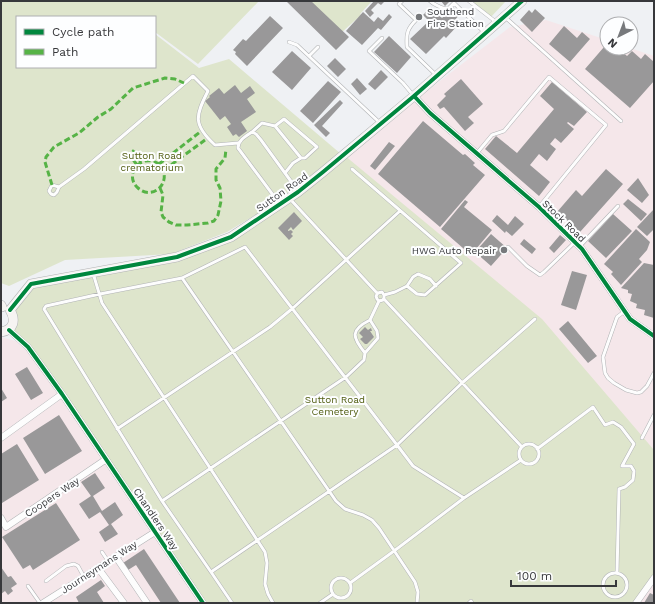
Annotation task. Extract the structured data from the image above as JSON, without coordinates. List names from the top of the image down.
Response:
{
  "streets": {
    "street": [
      "Sutton Road",
      "Stock Road",
      "Coopers Way",
      "Chandlers Way",
      "Journeymans Way"
    ]
  },
  "crossings": [
    ["Sutton Road", "Stock Road"],
    ["Sutton Road", "Chandlers Way"],
    ["Coopers Way", "Chandlers Way"],
    ["Chandlers Way", "Journeymans Way"]
  ],
  "parks": ["Sutton Road crematorium", "Sutton Road Cemetery"],
  "places": ["Southend Fire Station", "HWG Auto Repair"],
  "legend": ["Cycle path", "Path"],
  "scale_bar": "100 m",
  "north": "bottom left"
}
